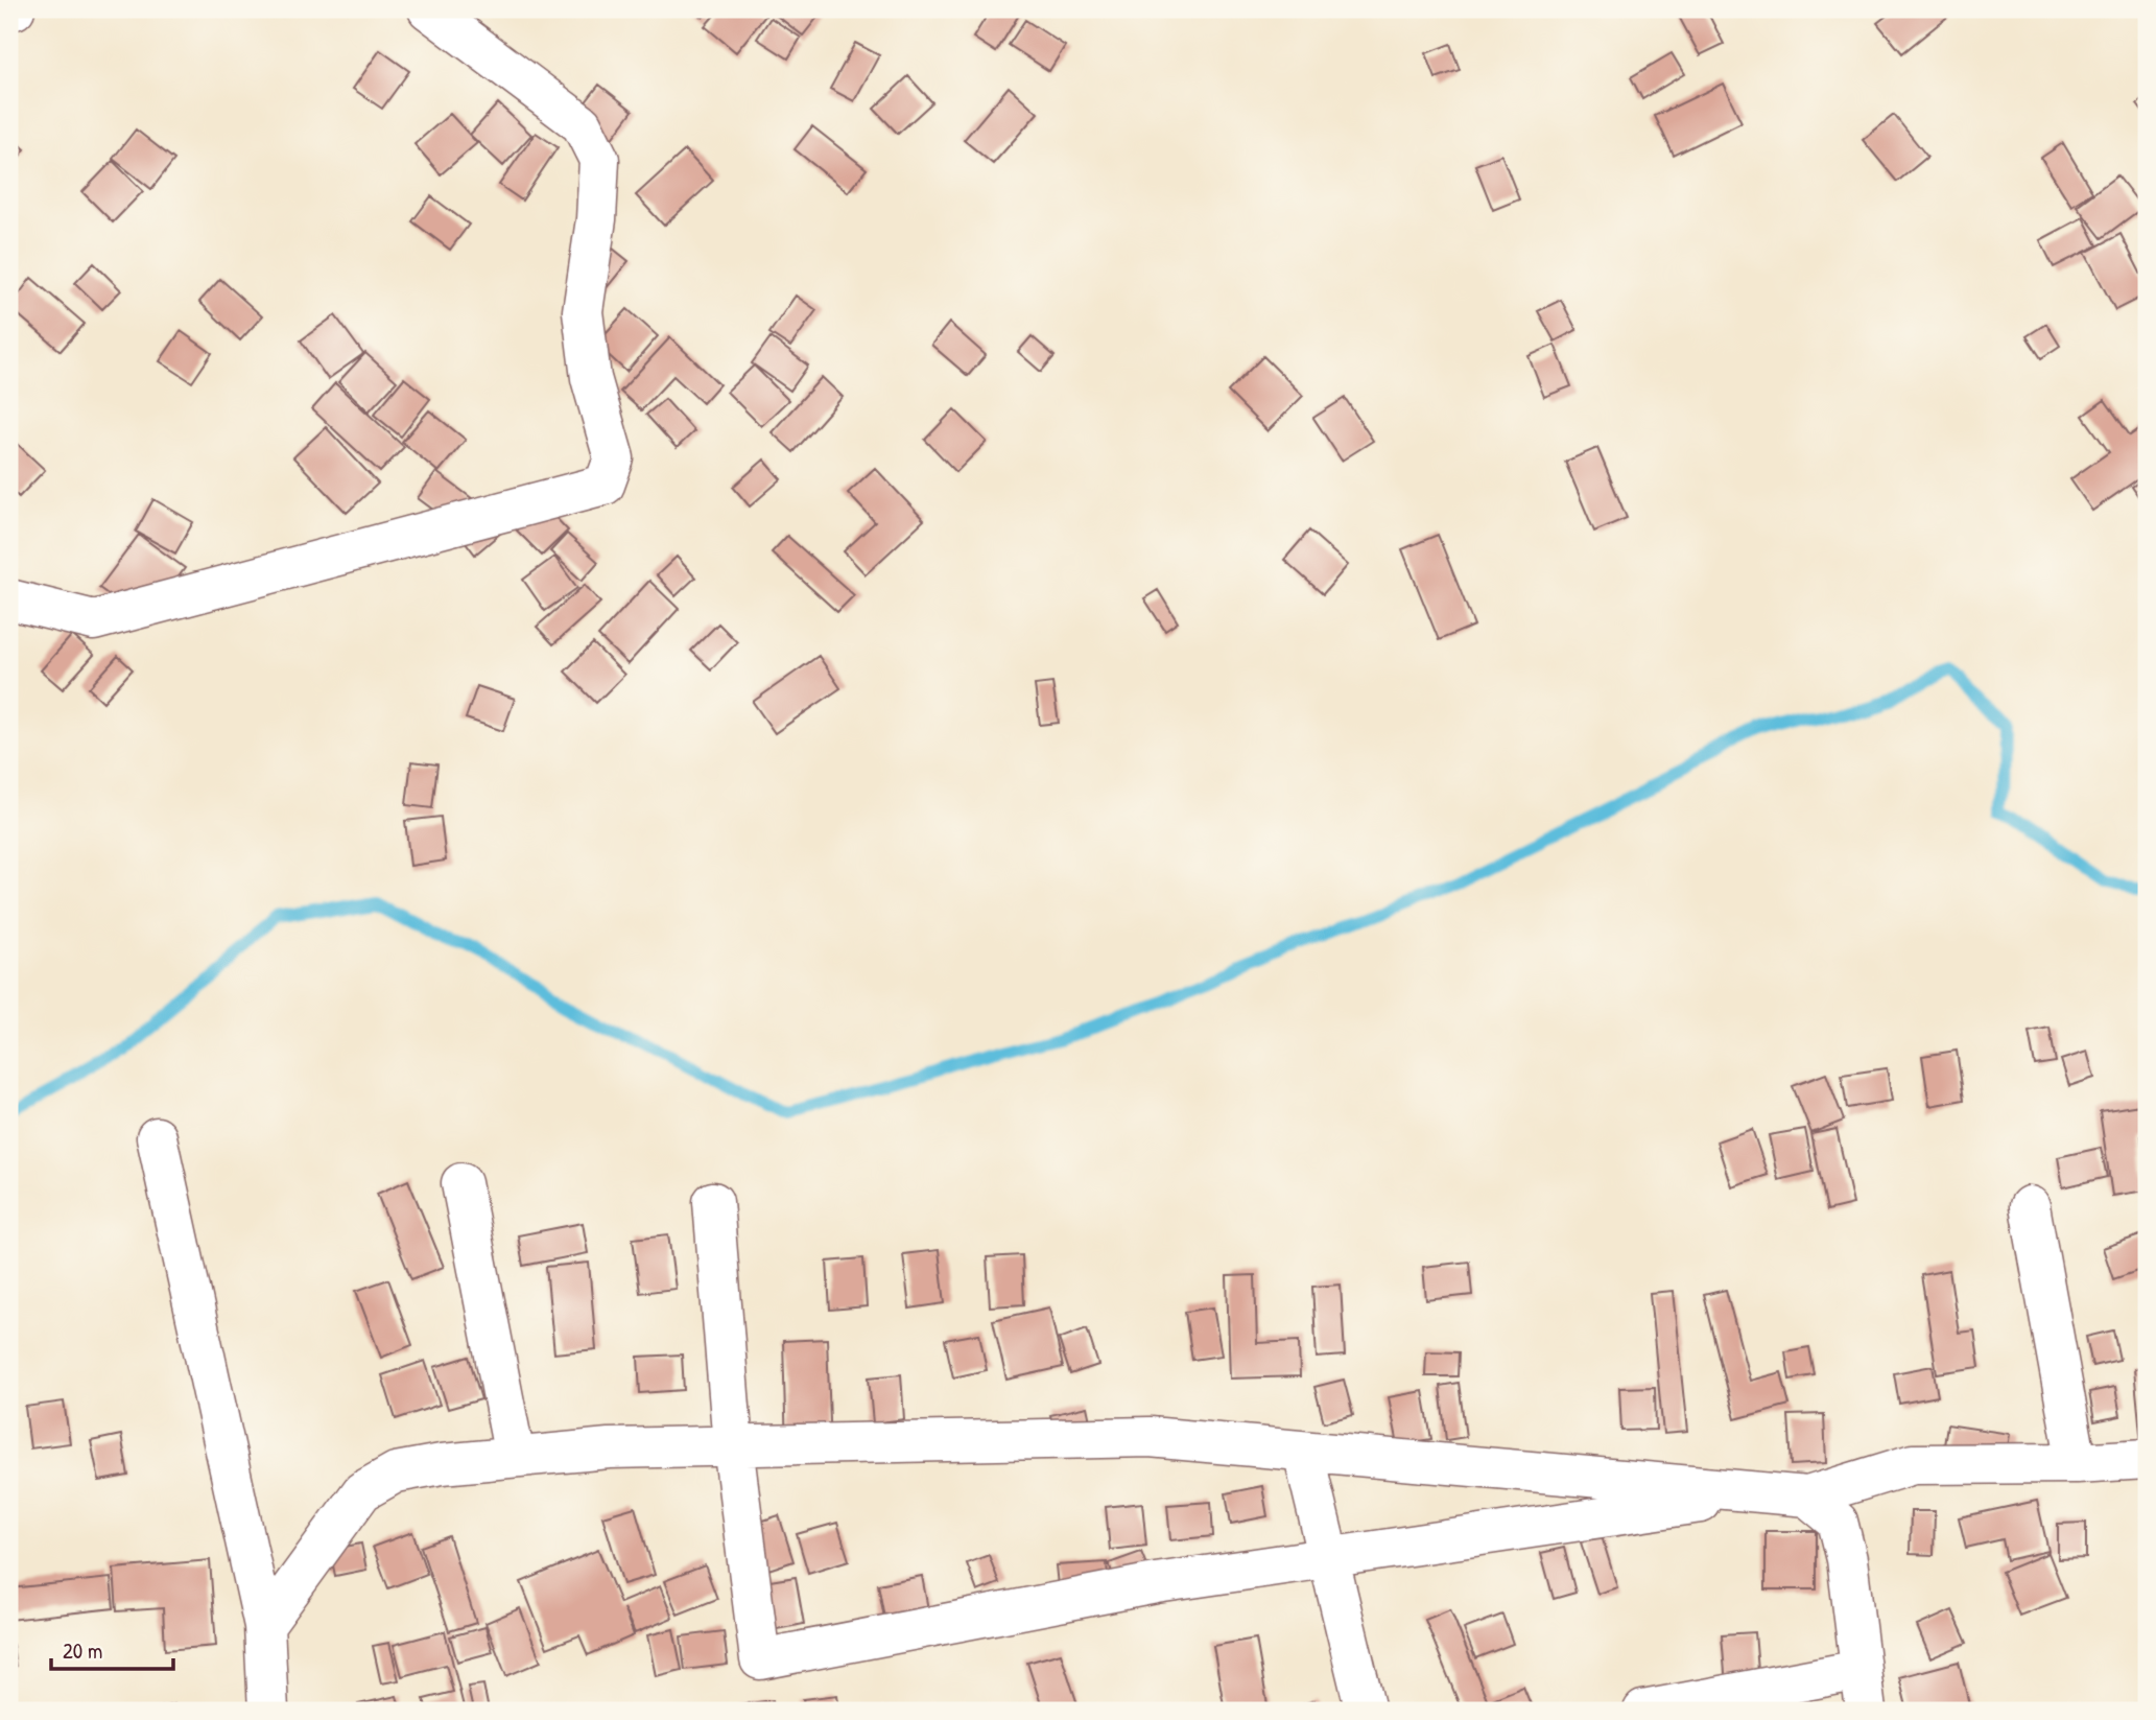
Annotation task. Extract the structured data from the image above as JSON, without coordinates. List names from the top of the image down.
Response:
{
  "scale_bar": "20 m"
}
